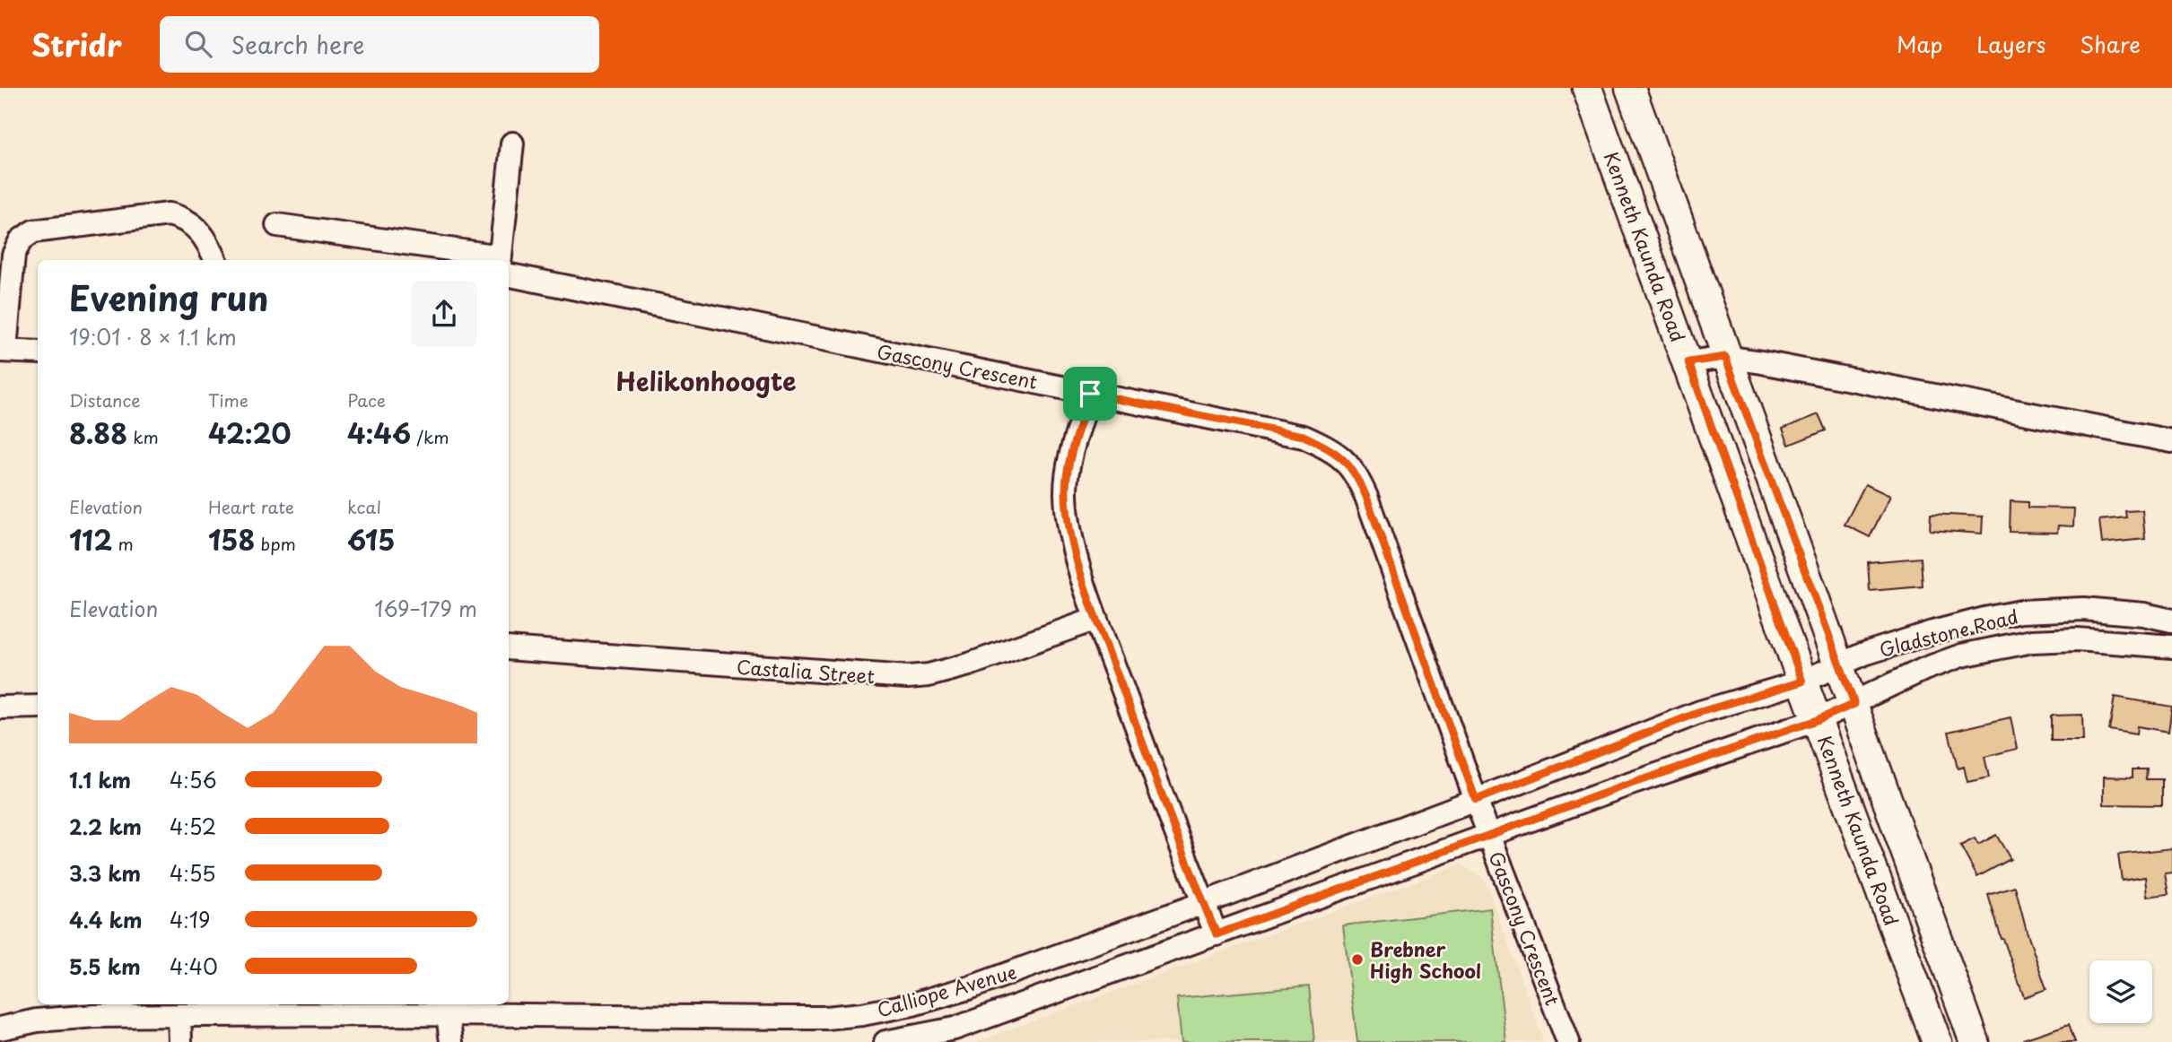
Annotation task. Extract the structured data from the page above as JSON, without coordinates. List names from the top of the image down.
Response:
{
  "streets": {
    "main road": ["Kenneth Kaunda Road"],
    "street": [
      "Gascony Crescent",
      "Gladstone Road",
      "Castalia Street",
      "Calliope Avenue"
    ]
  },
  "crossings": [
    ["Kenneth Kaunda Road", "Gladstone Road"],
    ["Kenneth Kaunda Road", "Calliope Avenue"],
    ["Gascony Crescent", "Calliope Avenue"],
    ["Gladstone Road", "Calliope Avenue"]
  ],
  "districts": ["Helikonhoogte"],
  "places": ["Brebner High School"],
  "page": {
    "header": "Stridr",
    "search": "Search here",
    "nav": ["Map", "Layers", "Share"],
    "heading": ["Evening run", "19:01 · 8 × 1.1 km"],
    "stats": [
      ["Distance", "8.88 km"],
      ["Time", "42:20"],
      ["Pace", "4:46 /km"],
      ["Elevation", "112 m"],
      ["Heart rate", "158 bpm"],
      ["kcal", "615"]
    ],
    "chart": ["Elevation", "169–179 m"],
    "list": [
      {
        "name": "1.1 km",
        "note": "4:56"
      },
      {
        "name": "2.2 km",
        "note": "4:52"
      },
      {
        "name": "3.3 km",
        "note": "4:55"
      },
      {
        "name": "4.4 km",
        "note": "4:19"
      },
      {
        "name": "5.5 km",
        "note": "4:40"
      }
    ]
  }
}
